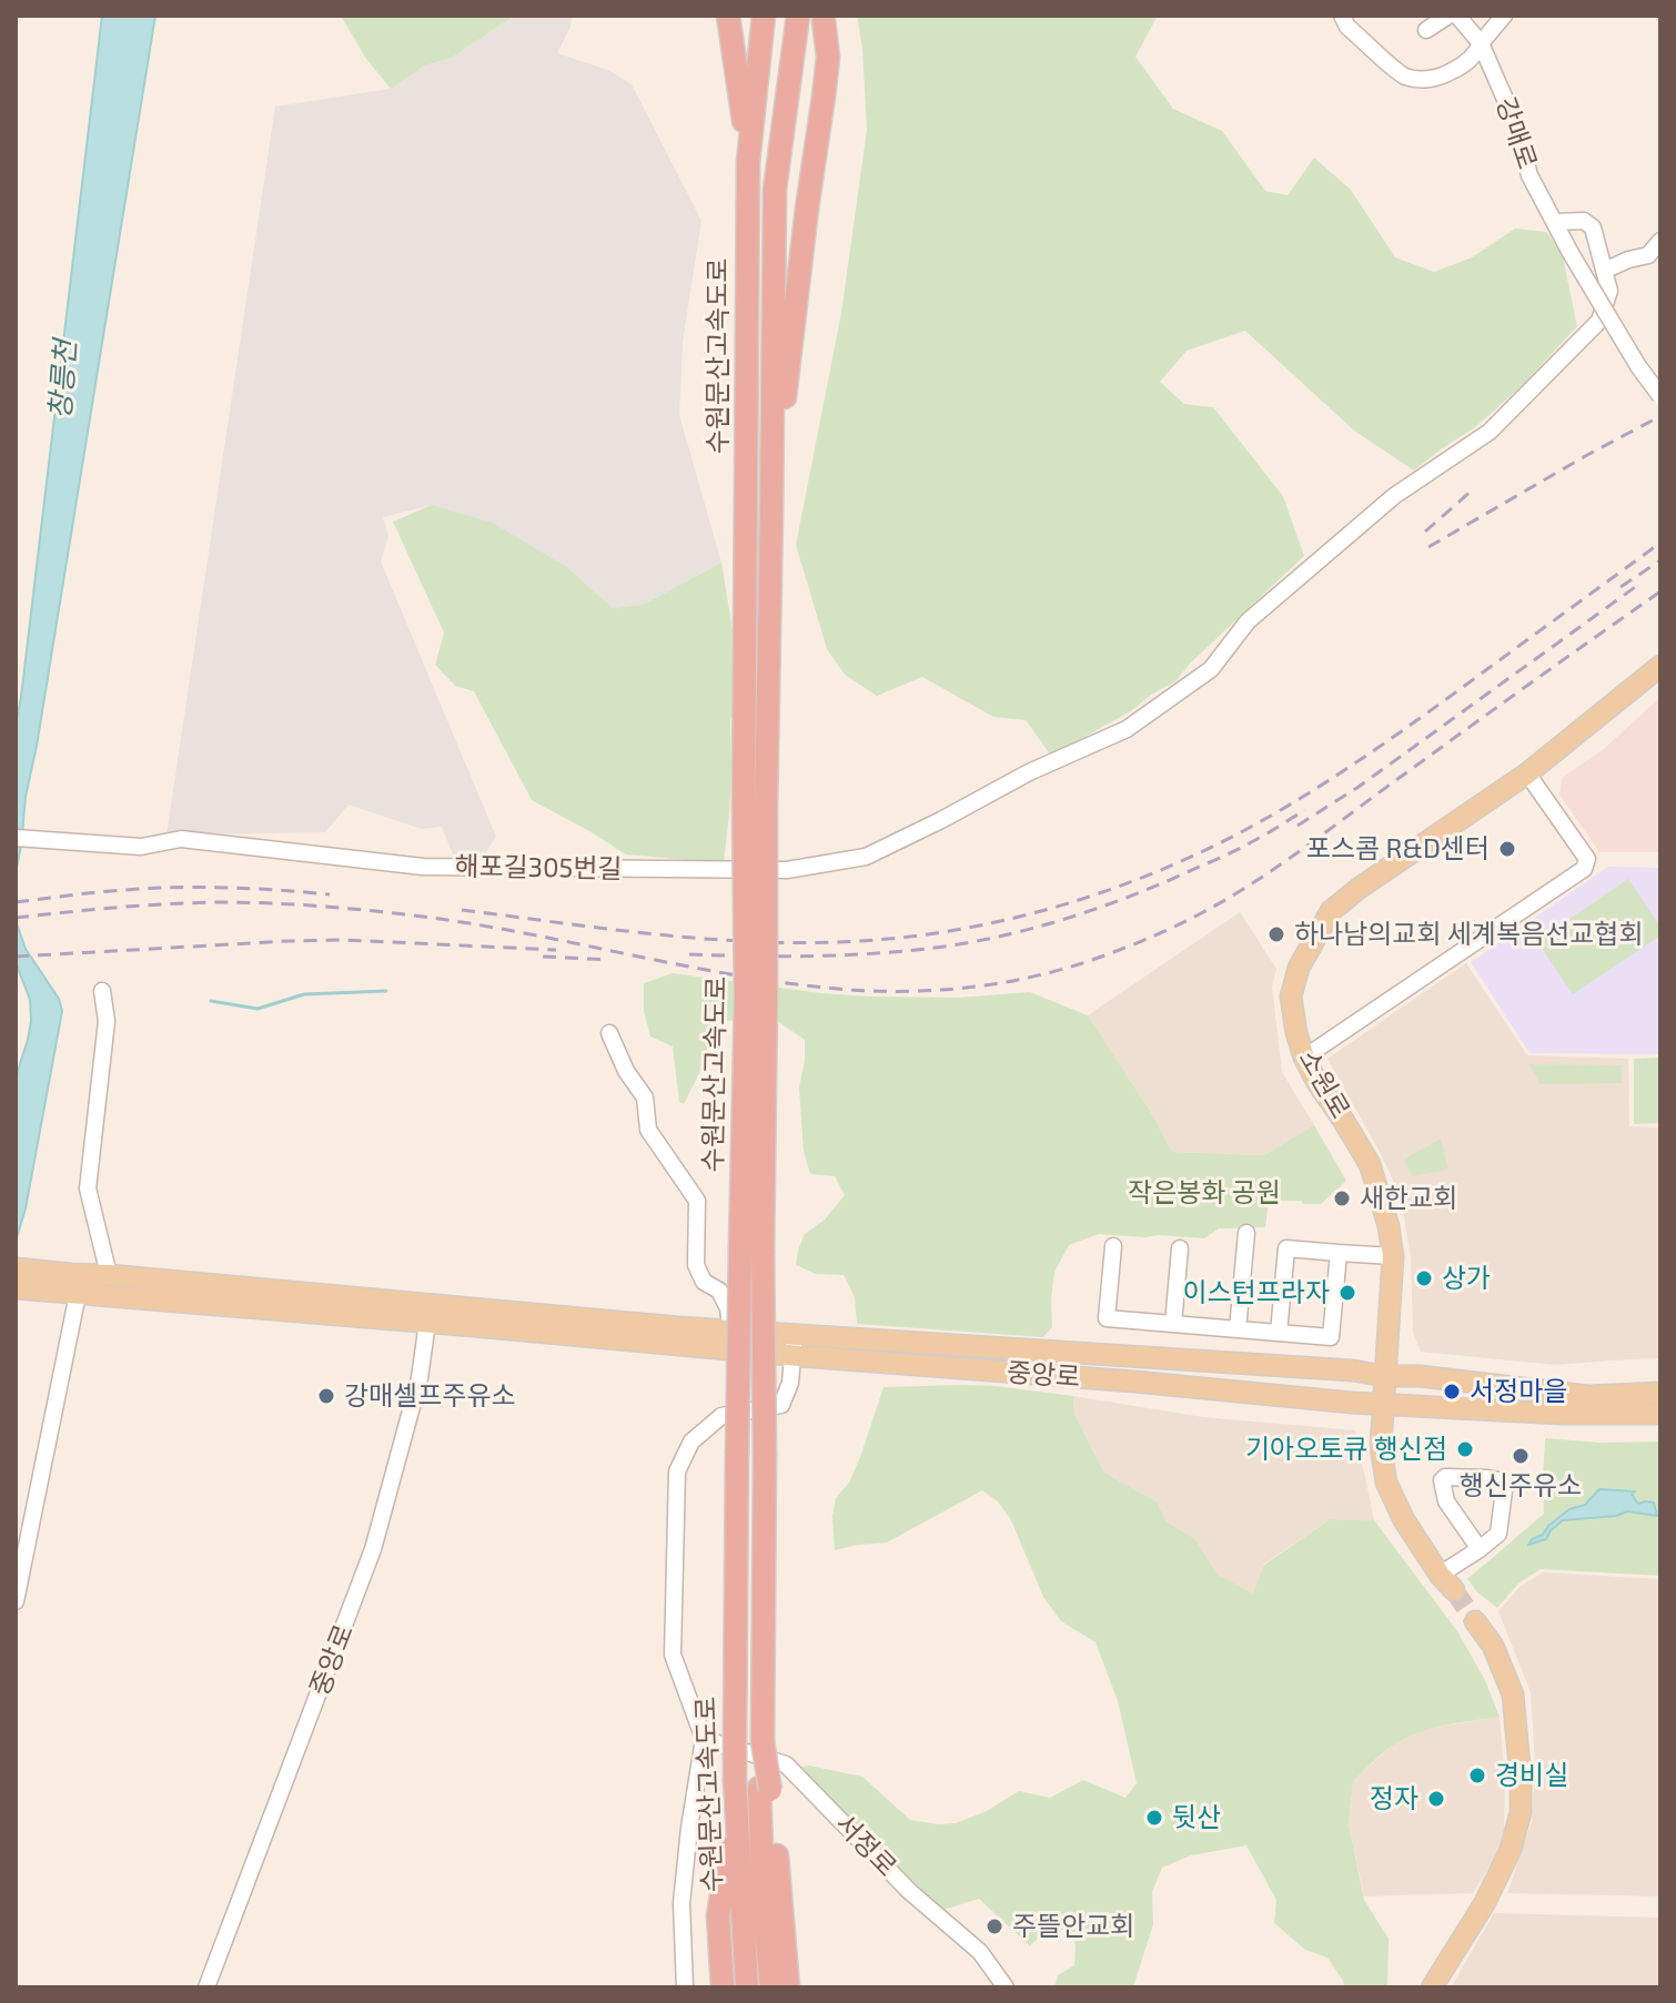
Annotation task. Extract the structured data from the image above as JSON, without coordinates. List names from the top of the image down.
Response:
{
  "streets": {
    "highway": ["수원문산고속도로"],
    "main road": ["소원로", "중앙로"],
    "street": ["강매로", "해포길305번길", "서정로"]
  },
  "crossings": [
    ["소원로", "중앙로"]
  ],
  "water": ["창릉천"],
  "parks": ["작은봉화 공원"],
  "places": [
    "포스콤 R&D센터",
    "하나남의교회 세계복음선교협회",
    "새한교회",
    "상가",
    "이스턴프라자",
    "서정마을",
    "강매셀프주유소",
    "기아오토큐 행신점",
    "행신주유소",
    "경비실",
    "정자",
    "뒷산",
    "주뜰안교회"
  ]
}
